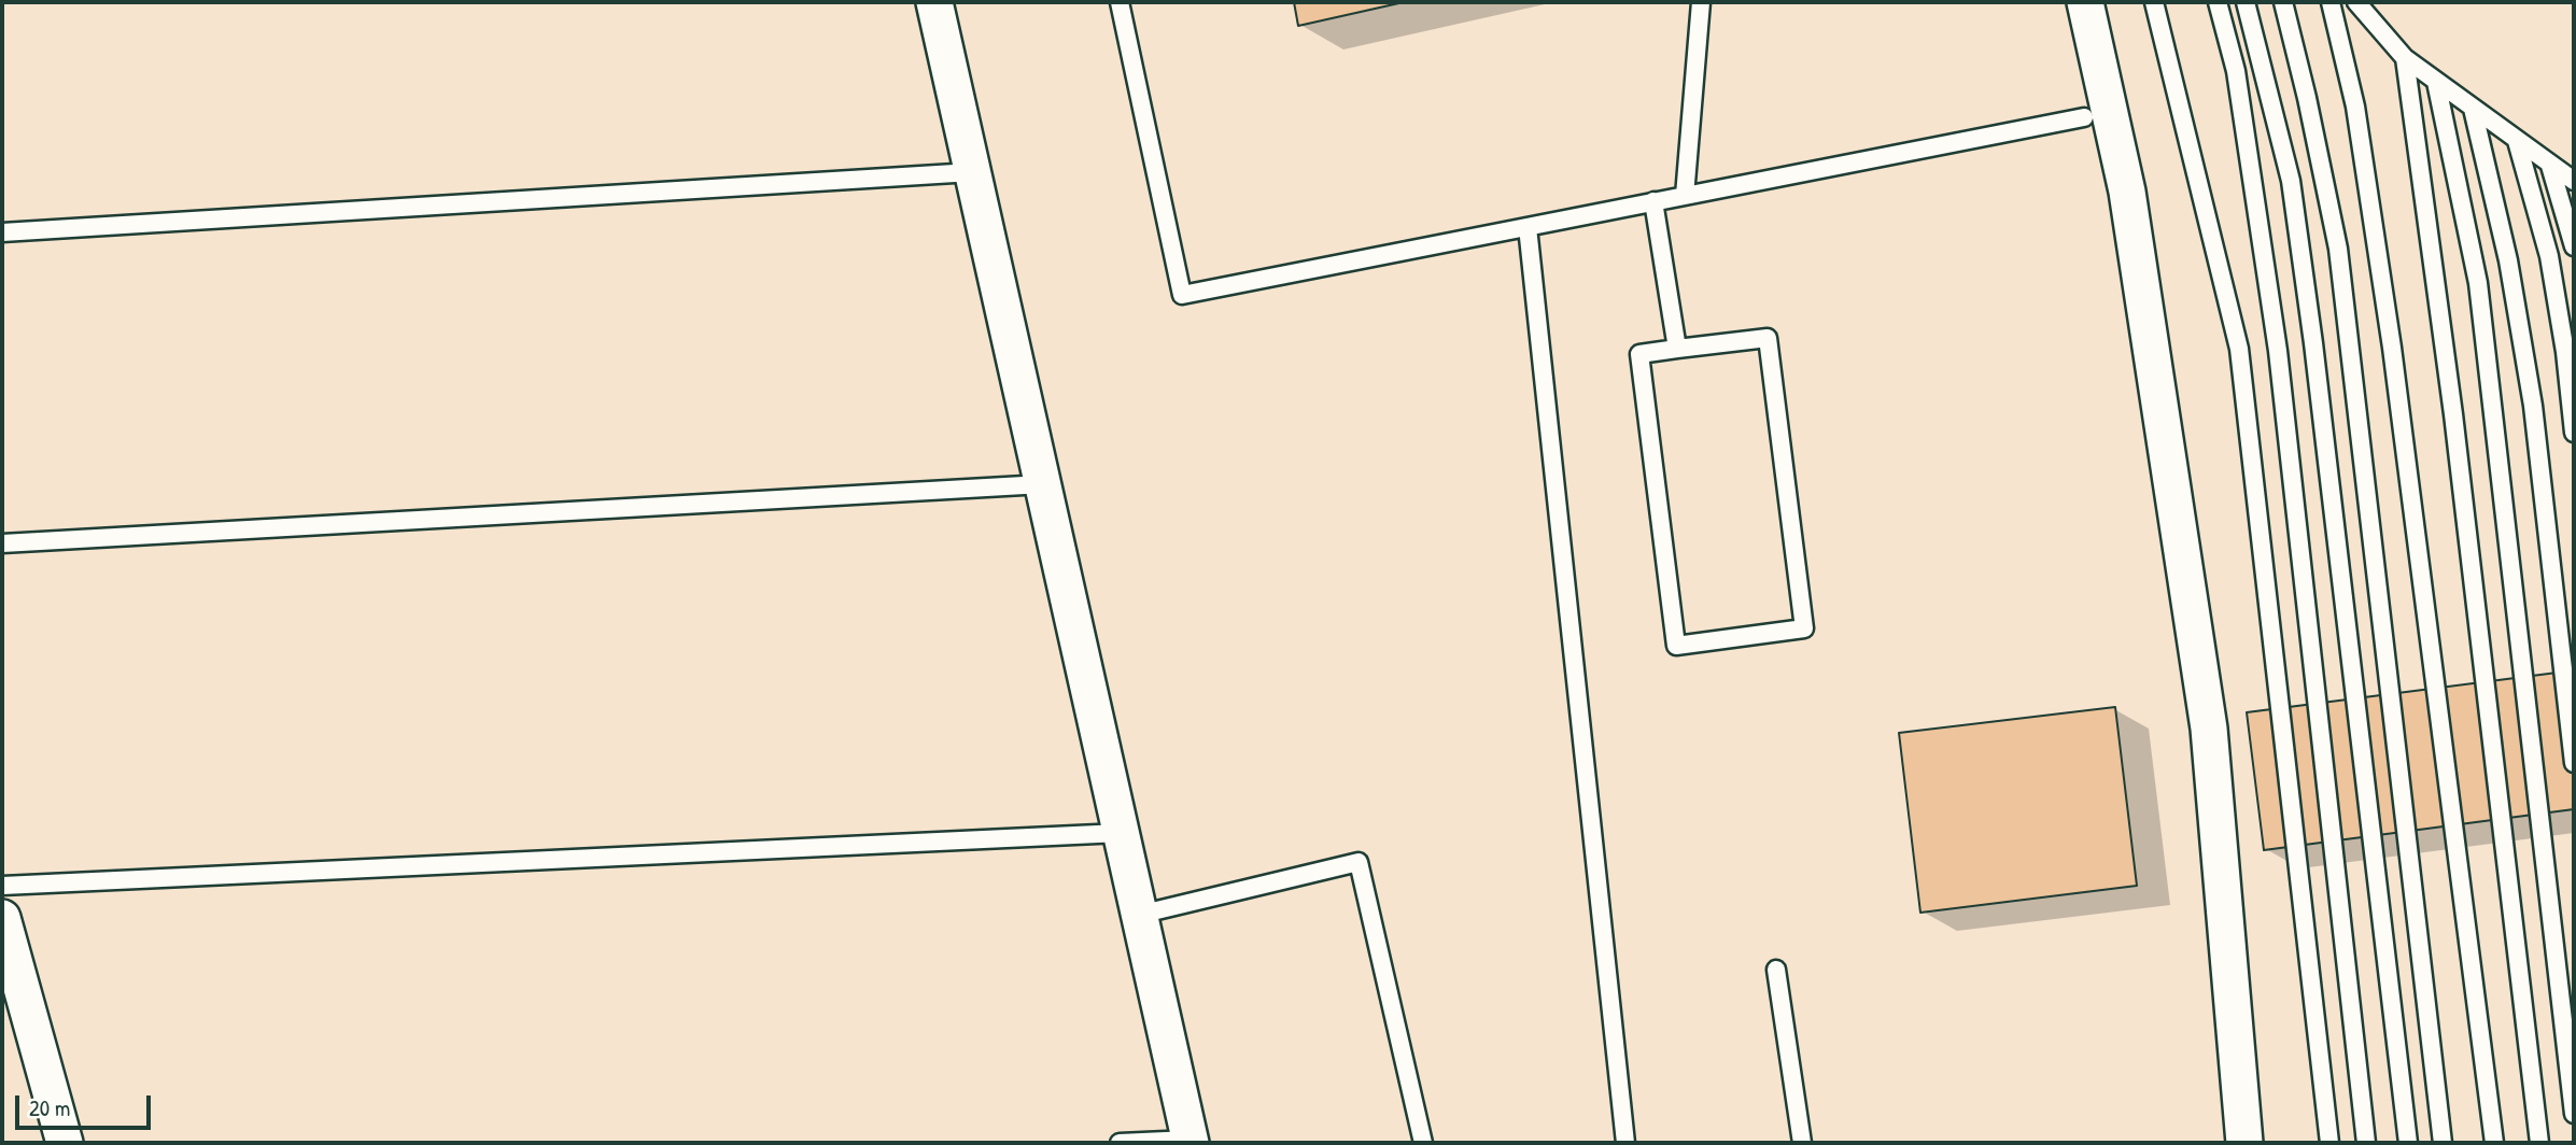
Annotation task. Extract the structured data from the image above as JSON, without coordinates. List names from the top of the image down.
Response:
{
  "scale_bar": "20 m"
}
